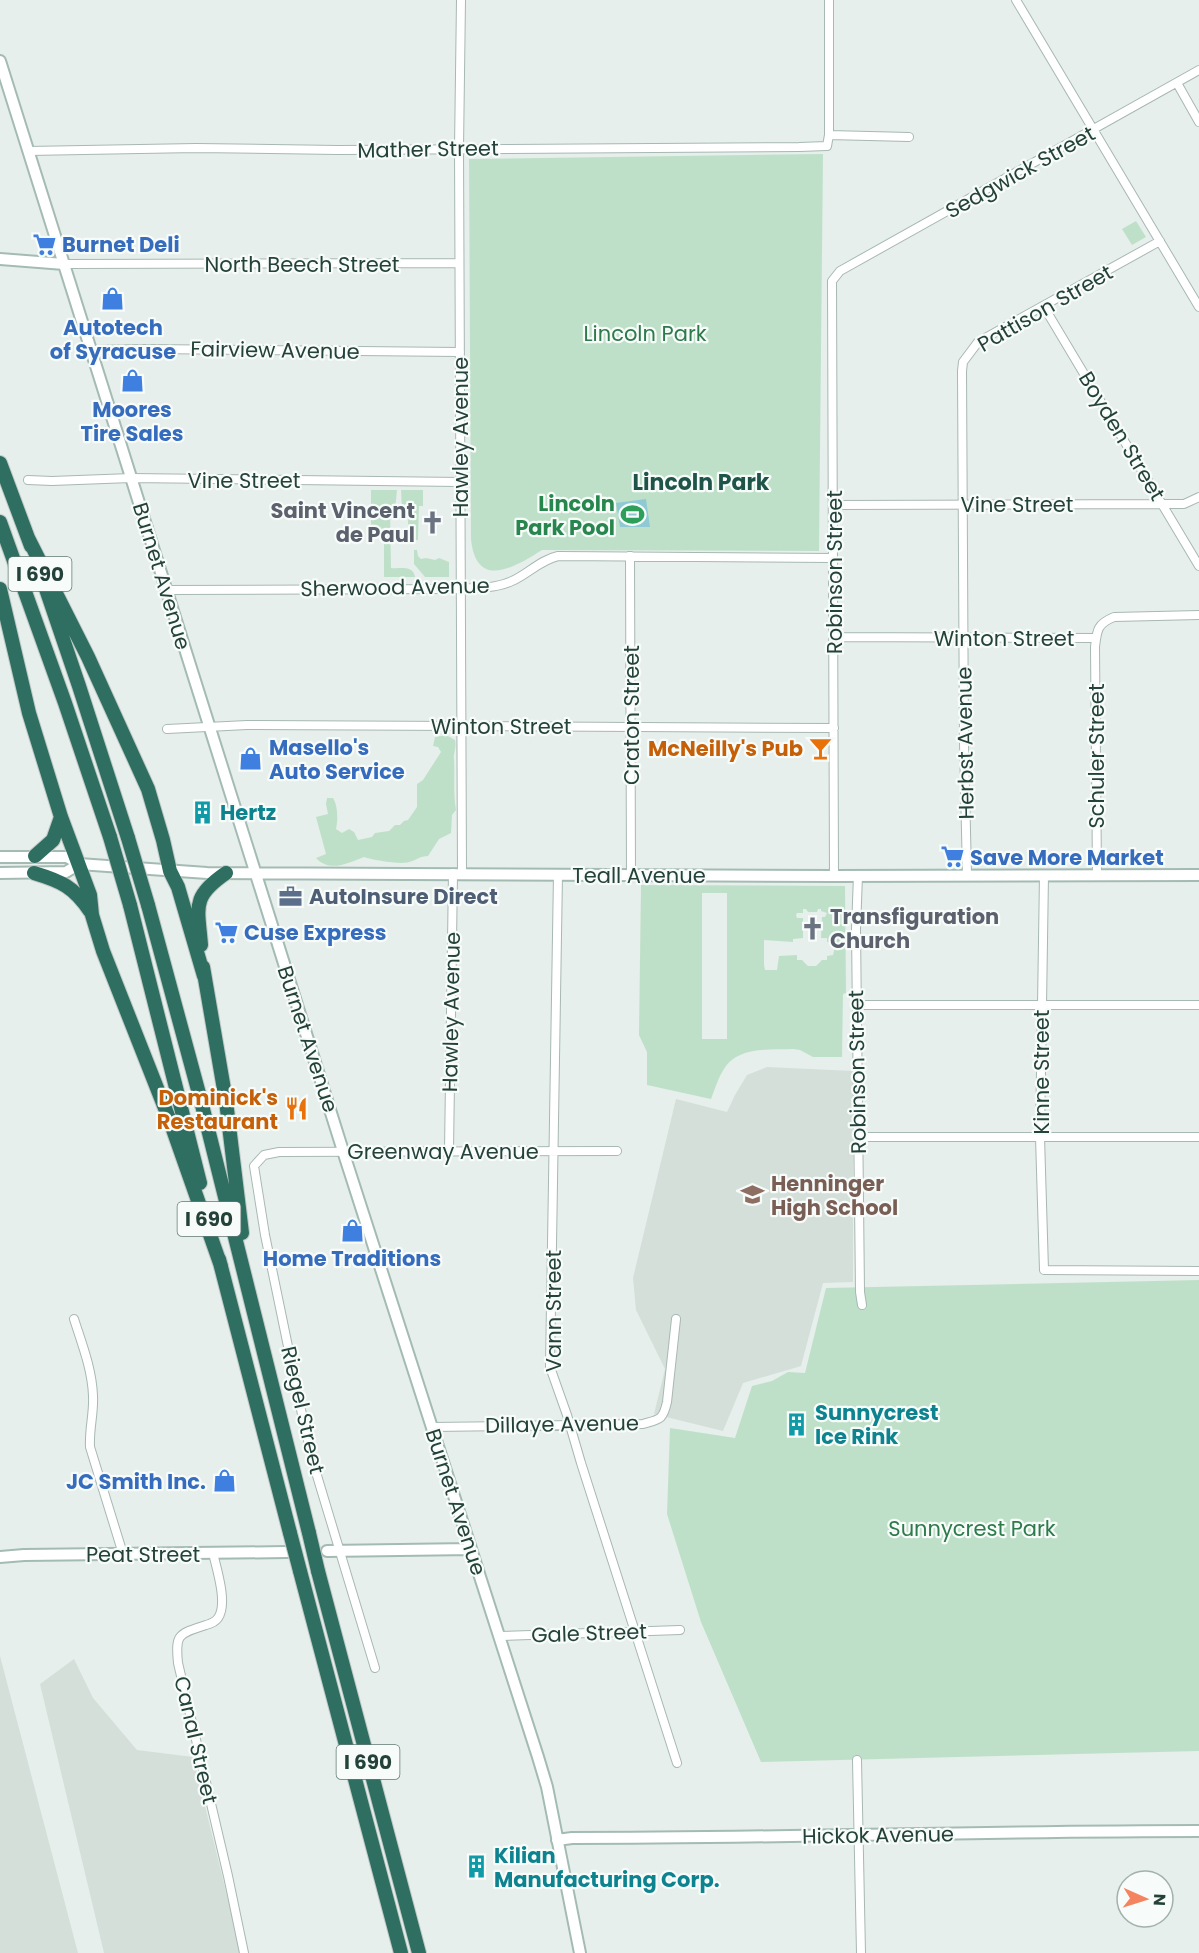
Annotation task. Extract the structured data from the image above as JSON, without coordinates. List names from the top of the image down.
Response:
{
  "streets": {
    "highway": ["I 690"],
    "street": [
      "Mather Street",
      "Sedgwick Street",
      "North Beech Street",
      "Pattison Street",
      "Fairview Avenue",
      "Boyden Street",
      "Hawley Avenue",
      "Vine Street",
      "Robinson Street",
      "Burnet Avenue",
      "Sherwood Avenue",
      "Winton Street",
      "Craton Street",
      "Herbst Avenue",
      "Schuler Street",
      "Teall Avenue",
      "Kinne Street",
      "Greenway Avenue",
      "Vann Street",
      "Riegel Street",
      "Dillaye Avenue",
      "Peat Street",
      "Gale Street",
      "Canal Street",
      "Hickok Avenue"
    ]
  },
  "crossings": [
    ["Mather Street", "Hawley Avenue"],
    ["Mather Street", "Burnet Avenue"],
    ["Sedgwick Street", "Robinson Street"],
    ["North Beech Street", "Hawley Avenue"],
    ["North Beech Street", "Burnet Avenue"],
    ["Pattison Street", "Boyden Street"],
    ["Pattison Street", "Vine Street"],
    ["Pattison Street", "Herbst Avenue"],
    ["Fairview Avenue", "Hawley Avenue"],
    ["Fairview Avenue", "Burnet Avenue"],
    ["Boyden Street", "Vine Street"],
    ["Hawley Avenue", "Vine Street"],
    ["Hawley Avenue", "Sherwood Avenue"],
    ["Hawley Avenue", "Winton Street"],
    ["Hawley Avenue", "Teall Avenue"],
    ["Hawley Avenue", "Greenway Avenue"],
    ["Vine Street", "Robinson Street"],
    ["Vine Street", "Burnet Avenue"],
    ["Vine Street", "Herbst Avenue"],
    ["Robinson Street", "Sherwood Avenue"],
    ["Robinson Street", "Winton Street"],
    ["Robinson Street", "Teall Avenue"],
    ["Burnet Avenue", "Sherwood Avenue"],
    ["Burnet Avenue", "Winton Street"],
    ["Burnet Avenue", "Teall Avenue"],
    ["Burnet Avenue", "Greenway Avenue"],
    ["Burnet Avenue", "Dillaye Avenue"],
    ["Burnet Avenue", "Gale Street"],
    ["Burnet Avenue", "Hickok Avenue"],
    ["Sherwood Avenue", "Craton Street"],
    ["Winton Street", "Craton Street"],
    ["Winton Street", "Herbst Avenue"],
    ["Winton Street", "Schuler Street"],
    ["Craton Street", "Teall Avenue"],
    ["Herbst Avenue", "Teall Avenue"],
    ["Schuler Street", "Teall Avenue"],
    ["Teall Avenue", "Kinne Street"],
    ["Teall Avenue", "Vann Street"],
    ["Greenway Avenue", "Vann Street"],
    ["Greenway Avenue", "Riegel Street"],
    ["Vann Street", "Dillaye Avenue"],
    ["Vann Street", "Gale Street"],
    ["Peat Street", "Canal Street"]
  ],
  "districts": ["Lincoln Park"],
  "parks": ["Lincoln Park", "Sunnycrest Park"],
  "places": {
    "supermarket": ["Burnet Deli", "Save More Market", "Cuse Express"],
    "shop": [
      "Autotech of Syracuse",
      "Moores Tire Sales",
      "Masello's Auto Service",
      "Home Traditions",
      "JC Smith Inc."
    ],
    "sports": ["Lincoln Park Pool"],
    "church": ["Saint Vincent de Paul", "Transfiguration Church"],
    "bar": ["McNeilly's Pub"],
    "building": ["Hertz", "Sunnycrest Ice Rink", "Kilian Manufacturing Corp."],
    "office": ["AutoInsure Direct"],
    "restaurant": ["Dominick's Restaurant"],
    "school or university": ["Henninger High School"]
  },
  "north": "right"
}
